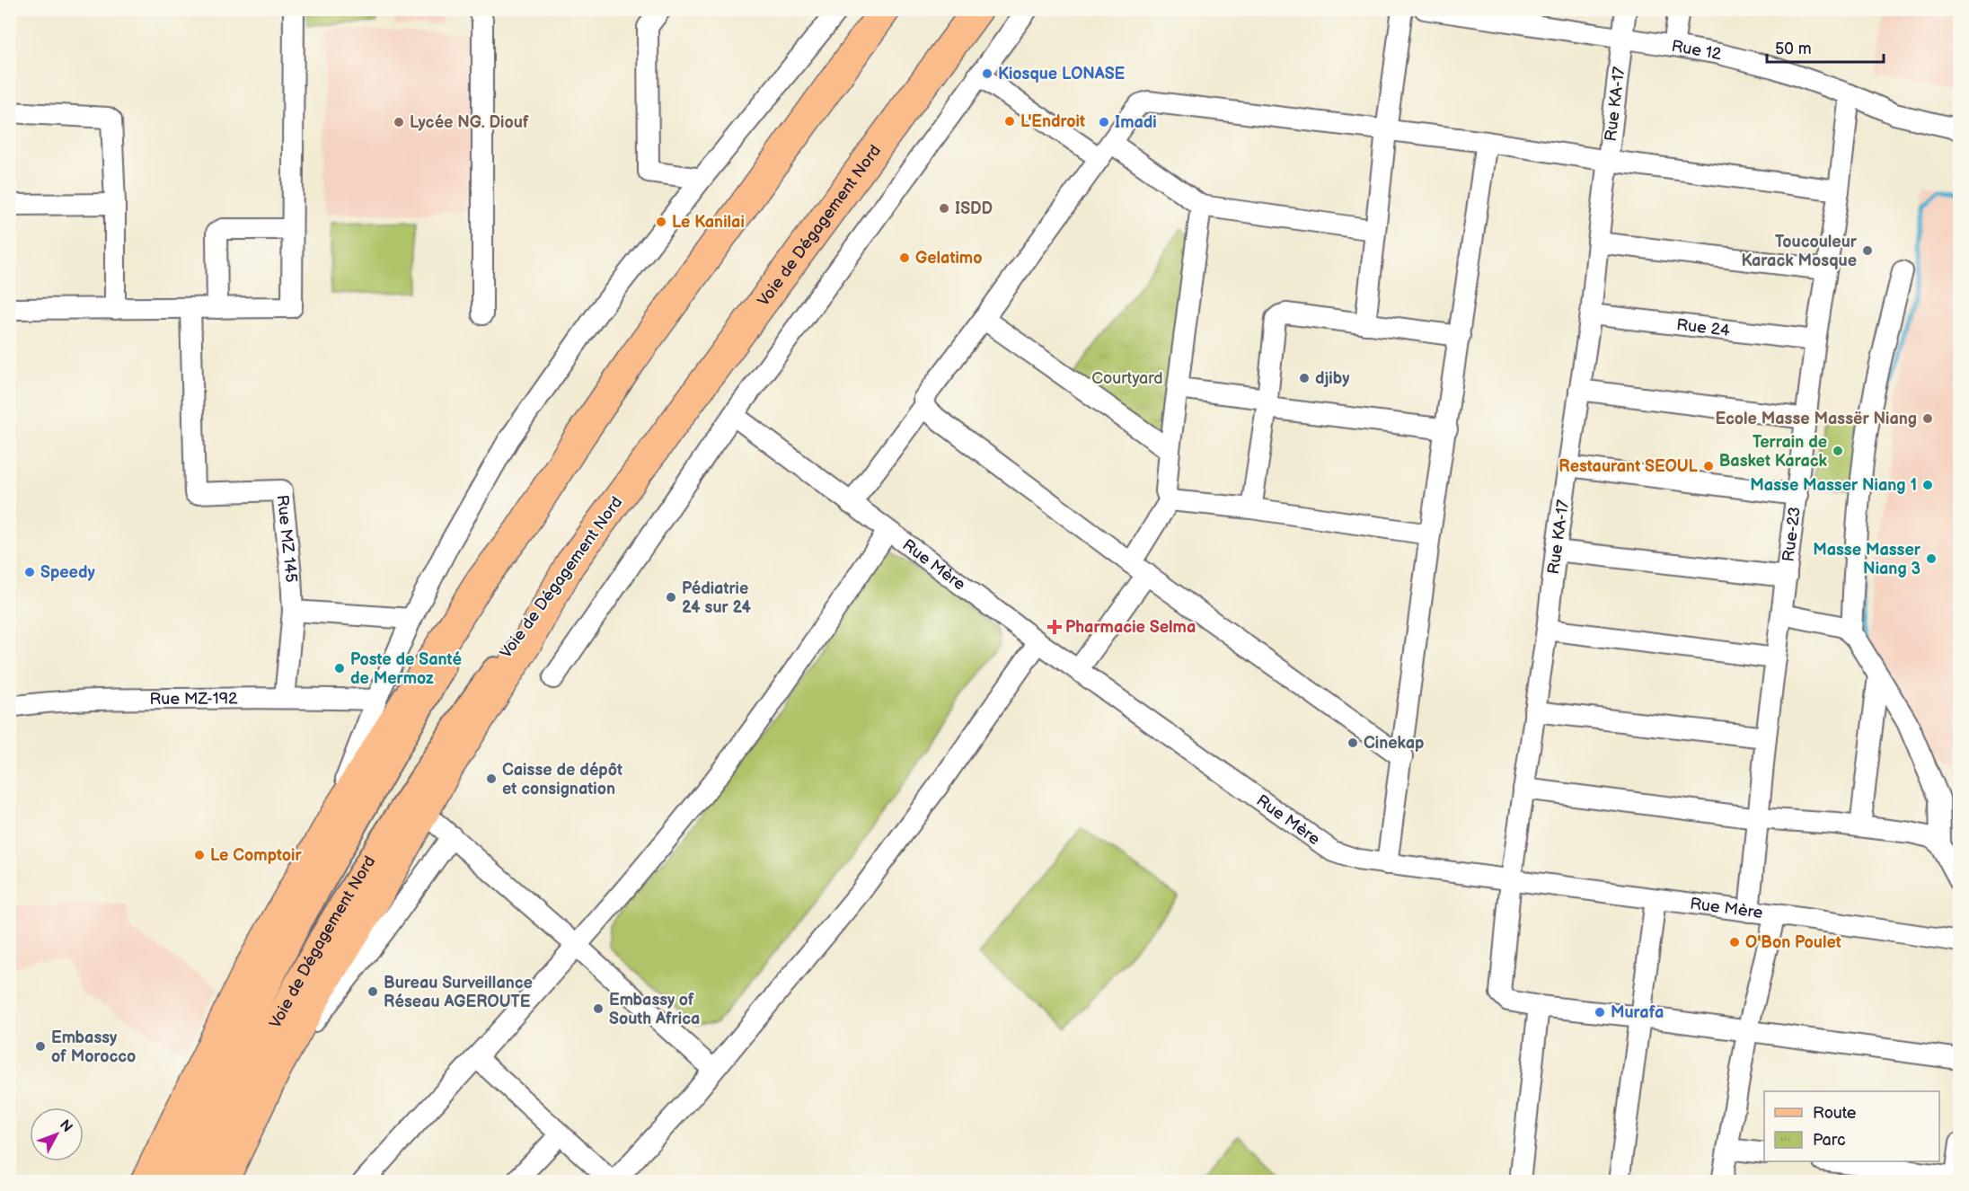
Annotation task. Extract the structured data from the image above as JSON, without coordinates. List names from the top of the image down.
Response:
{
  "streets": {
    "highway": ["Voie de Dégagement Nord"],
    "street": [
      "Rue 12",
      "Rue KA-17",
      "Rue 24",
      "Rue-23",
      "Rue MZ 145",
      "Rue Mère",
      "Rue MZ-192"
    ]
  },
  "crossings": [
    ["Rue 12", "Rue KA-17"],
    ["Rue 12", "Rue-23"],
    ["Rue KA-17", "Rue 24"],
    ["Rue KA-17", "Rue Mère"],
    ["Rue 24", "Rue-23"],
    ["Rue-23", "Rue Mère"],
    ["Rue MZ 145", "Rue MZ-192"]
  ],
  "parks": ["Courtyard"],
  "places": {
    "other": [
      "Kiosque LONASE",
      "L'Endroit",
      "Lycée NG. Diouf",
      "Imadi",
      "ISDD",
      "Le Kanilai",
      "Toucouleur Karack Mosque",
      "Gelatimo",
      "djiby",
      "Ecole Masse Massër Niang",
      "Terrain de Basket Karack",
      "Restaurant SEOUL",
      "Masse Masser Niang 1",
      "Masse Masser Niang 3",
      "Speedy",
      "Pédiatrie 24 sur 24",
      "Poste de Santé de Mermoz",
      "Cinekap",
      "Caisse de dépôt et consignation",
      "Le Comptoir",
      "O'Bon Poulet",
      "Bureau Surveillance Réseau AGEROUTE",
      "Embassy of South Africa",
      "Murafa",
      "Embassy of Morocco"
    ],
    "health": ["Pharmacie Selma"]
  },
  "legend": ["Route", "Parc"],
  "scale_bar": "50 m",
  "north": "top right"
}
